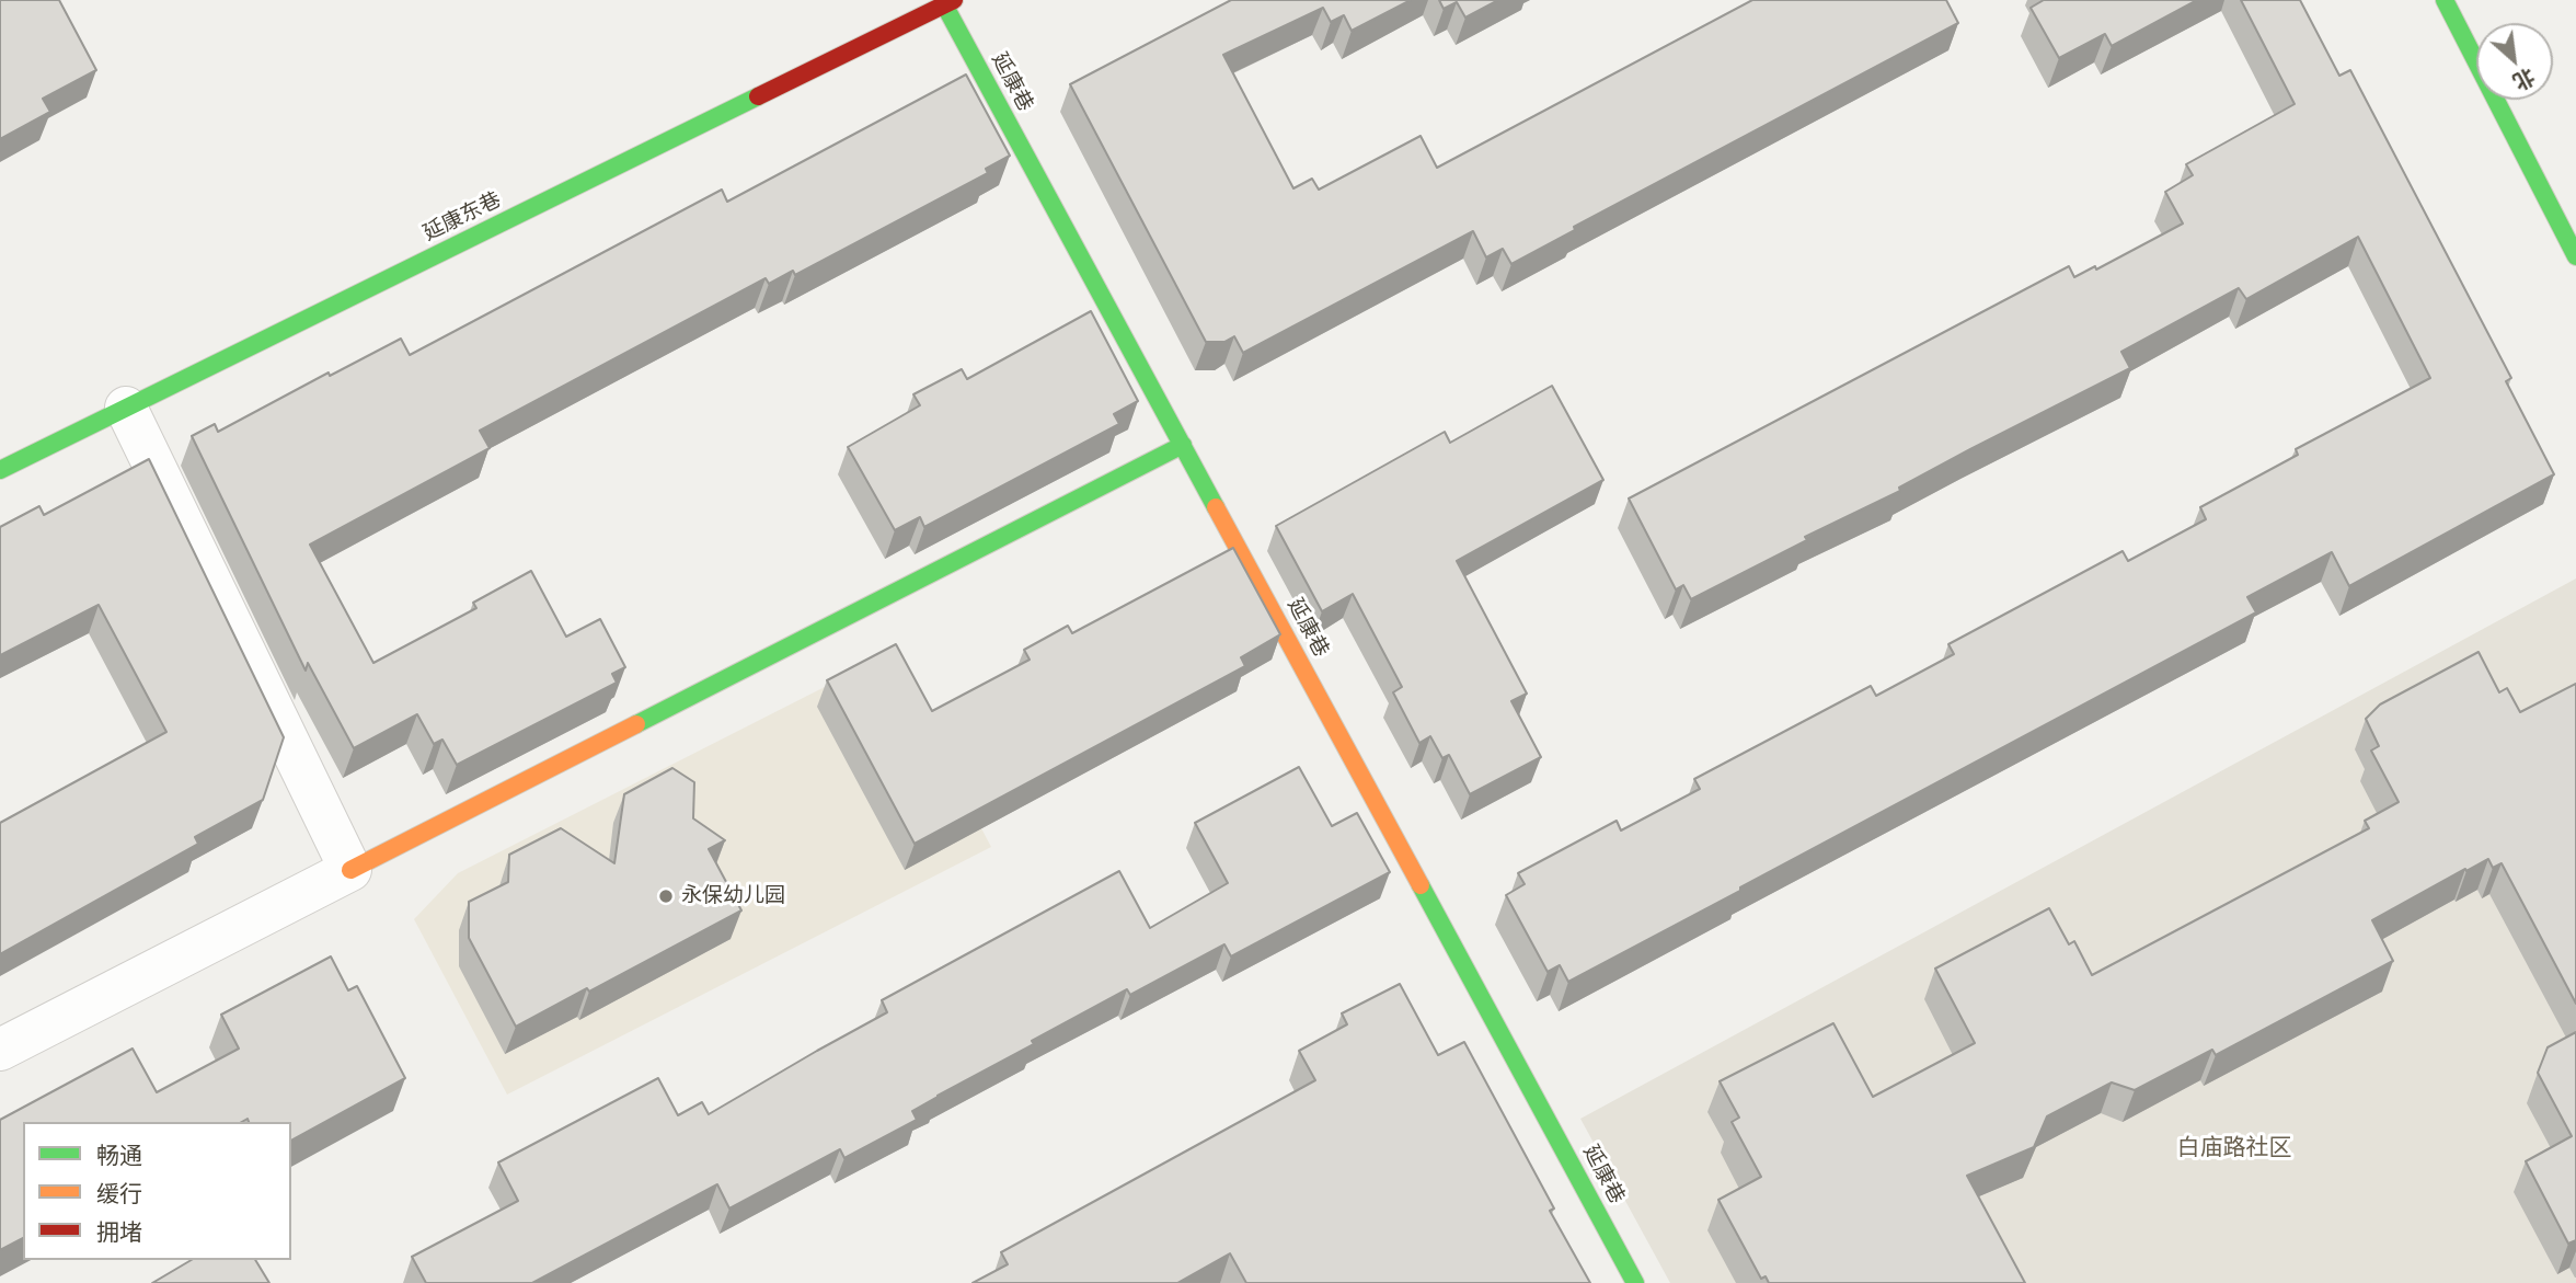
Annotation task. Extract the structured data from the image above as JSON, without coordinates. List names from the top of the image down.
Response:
{
  "streets": {
    "street": ["延康巷", "延康东巷"]
  },
  "crossings": [
    ["延康巷", "延康东巷"]
  ],
  "districts": ["白庙路社区"],
  "places": ["永保幼儿园"],
  "legend": ["畅通", "缓行", "拥堵"],
  "north": "bottom right"
}
